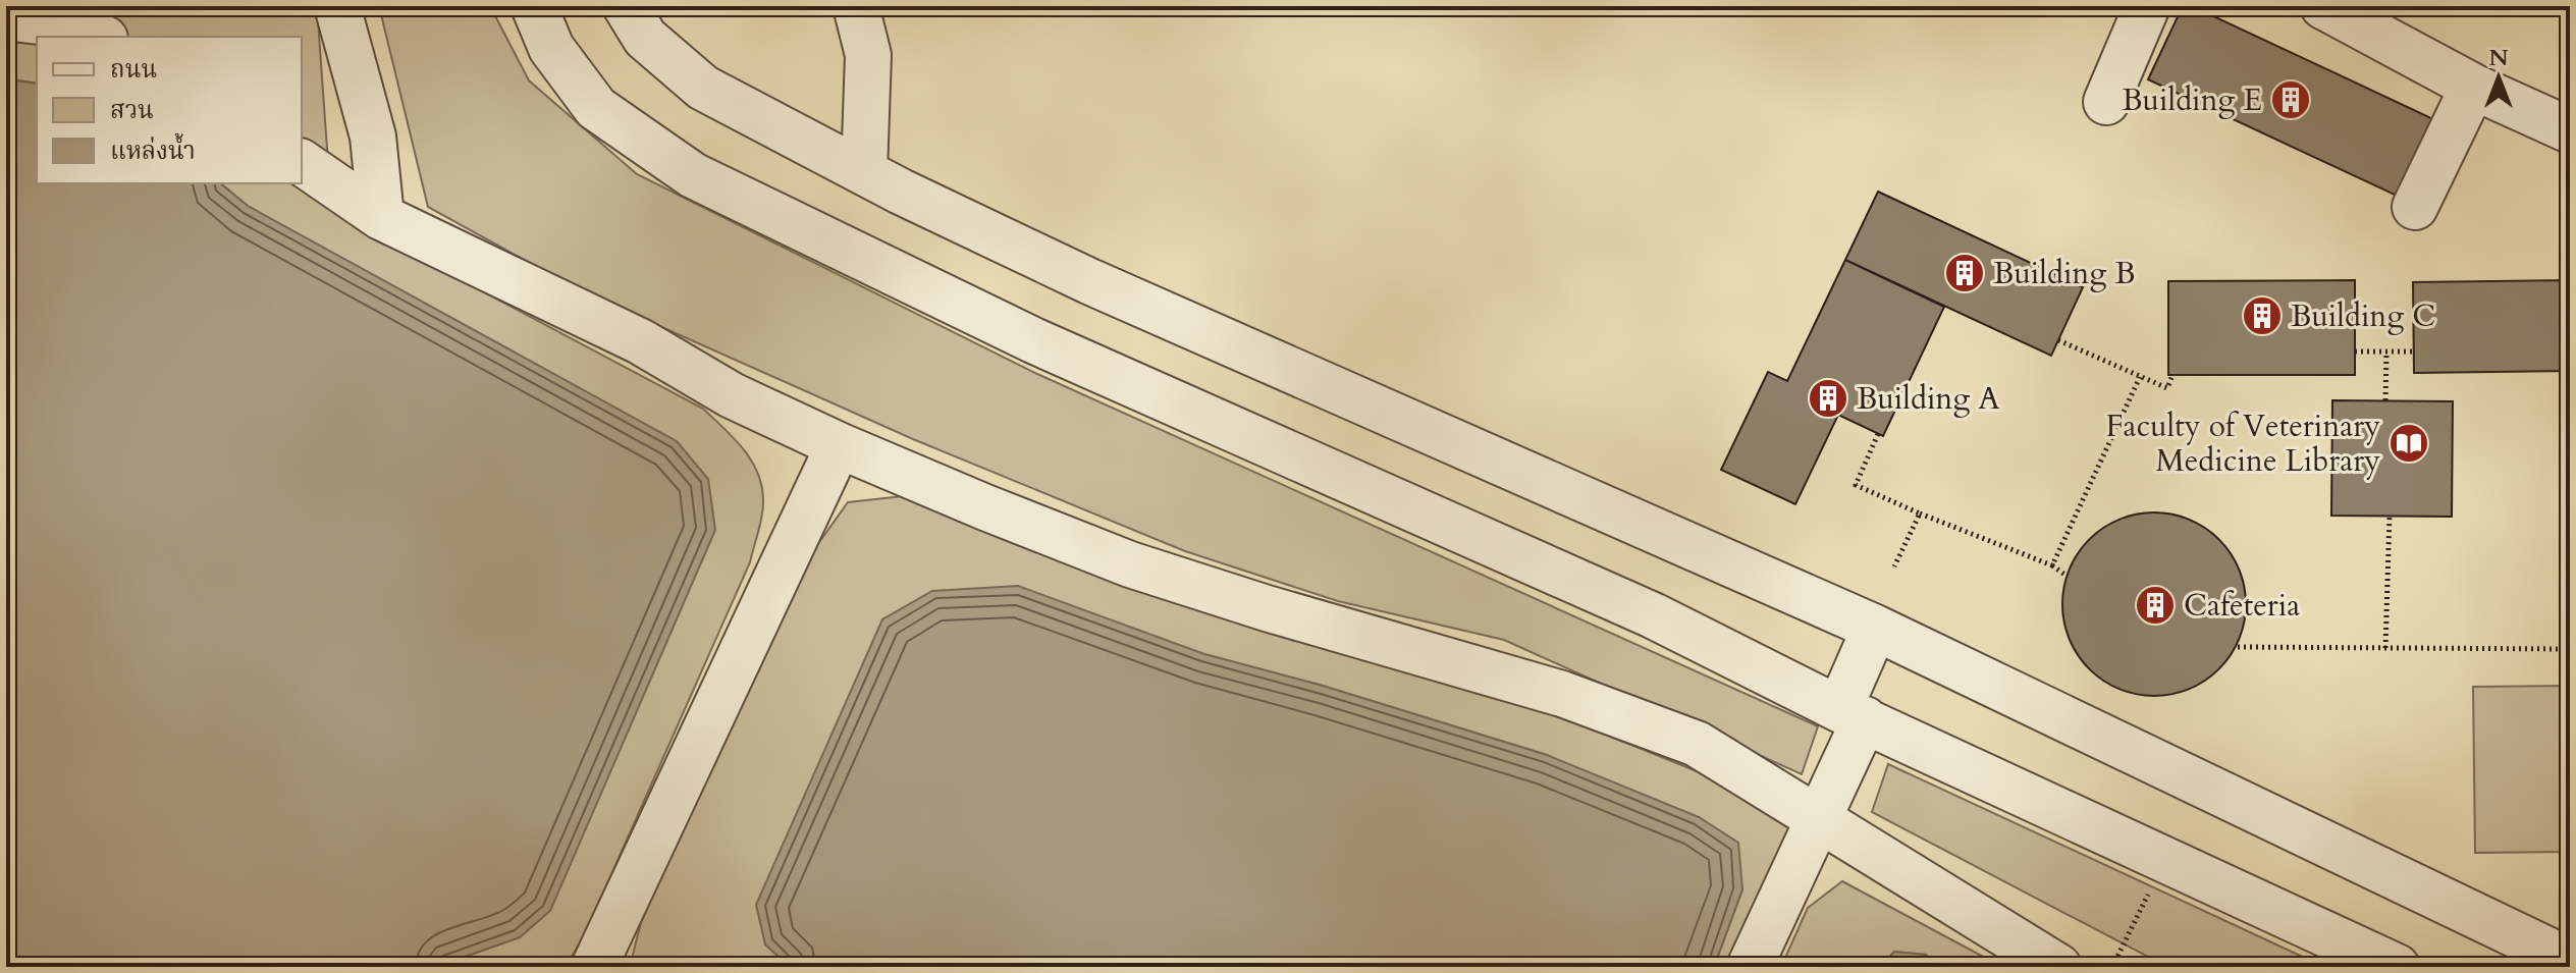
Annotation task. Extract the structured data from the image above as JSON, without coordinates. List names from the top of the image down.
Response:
{
  "places": {
    "building": [
      "Building E",
      "Building B",
      "Building C",
      "Building A",
      "Cafeteria"
    ],
    "library": ["Faculty of Veterinary Medicine Library"]
  },
  "legend": ["ถนน", "สวน", "แหล่งน้ำ"],
  "north": "top"
}
